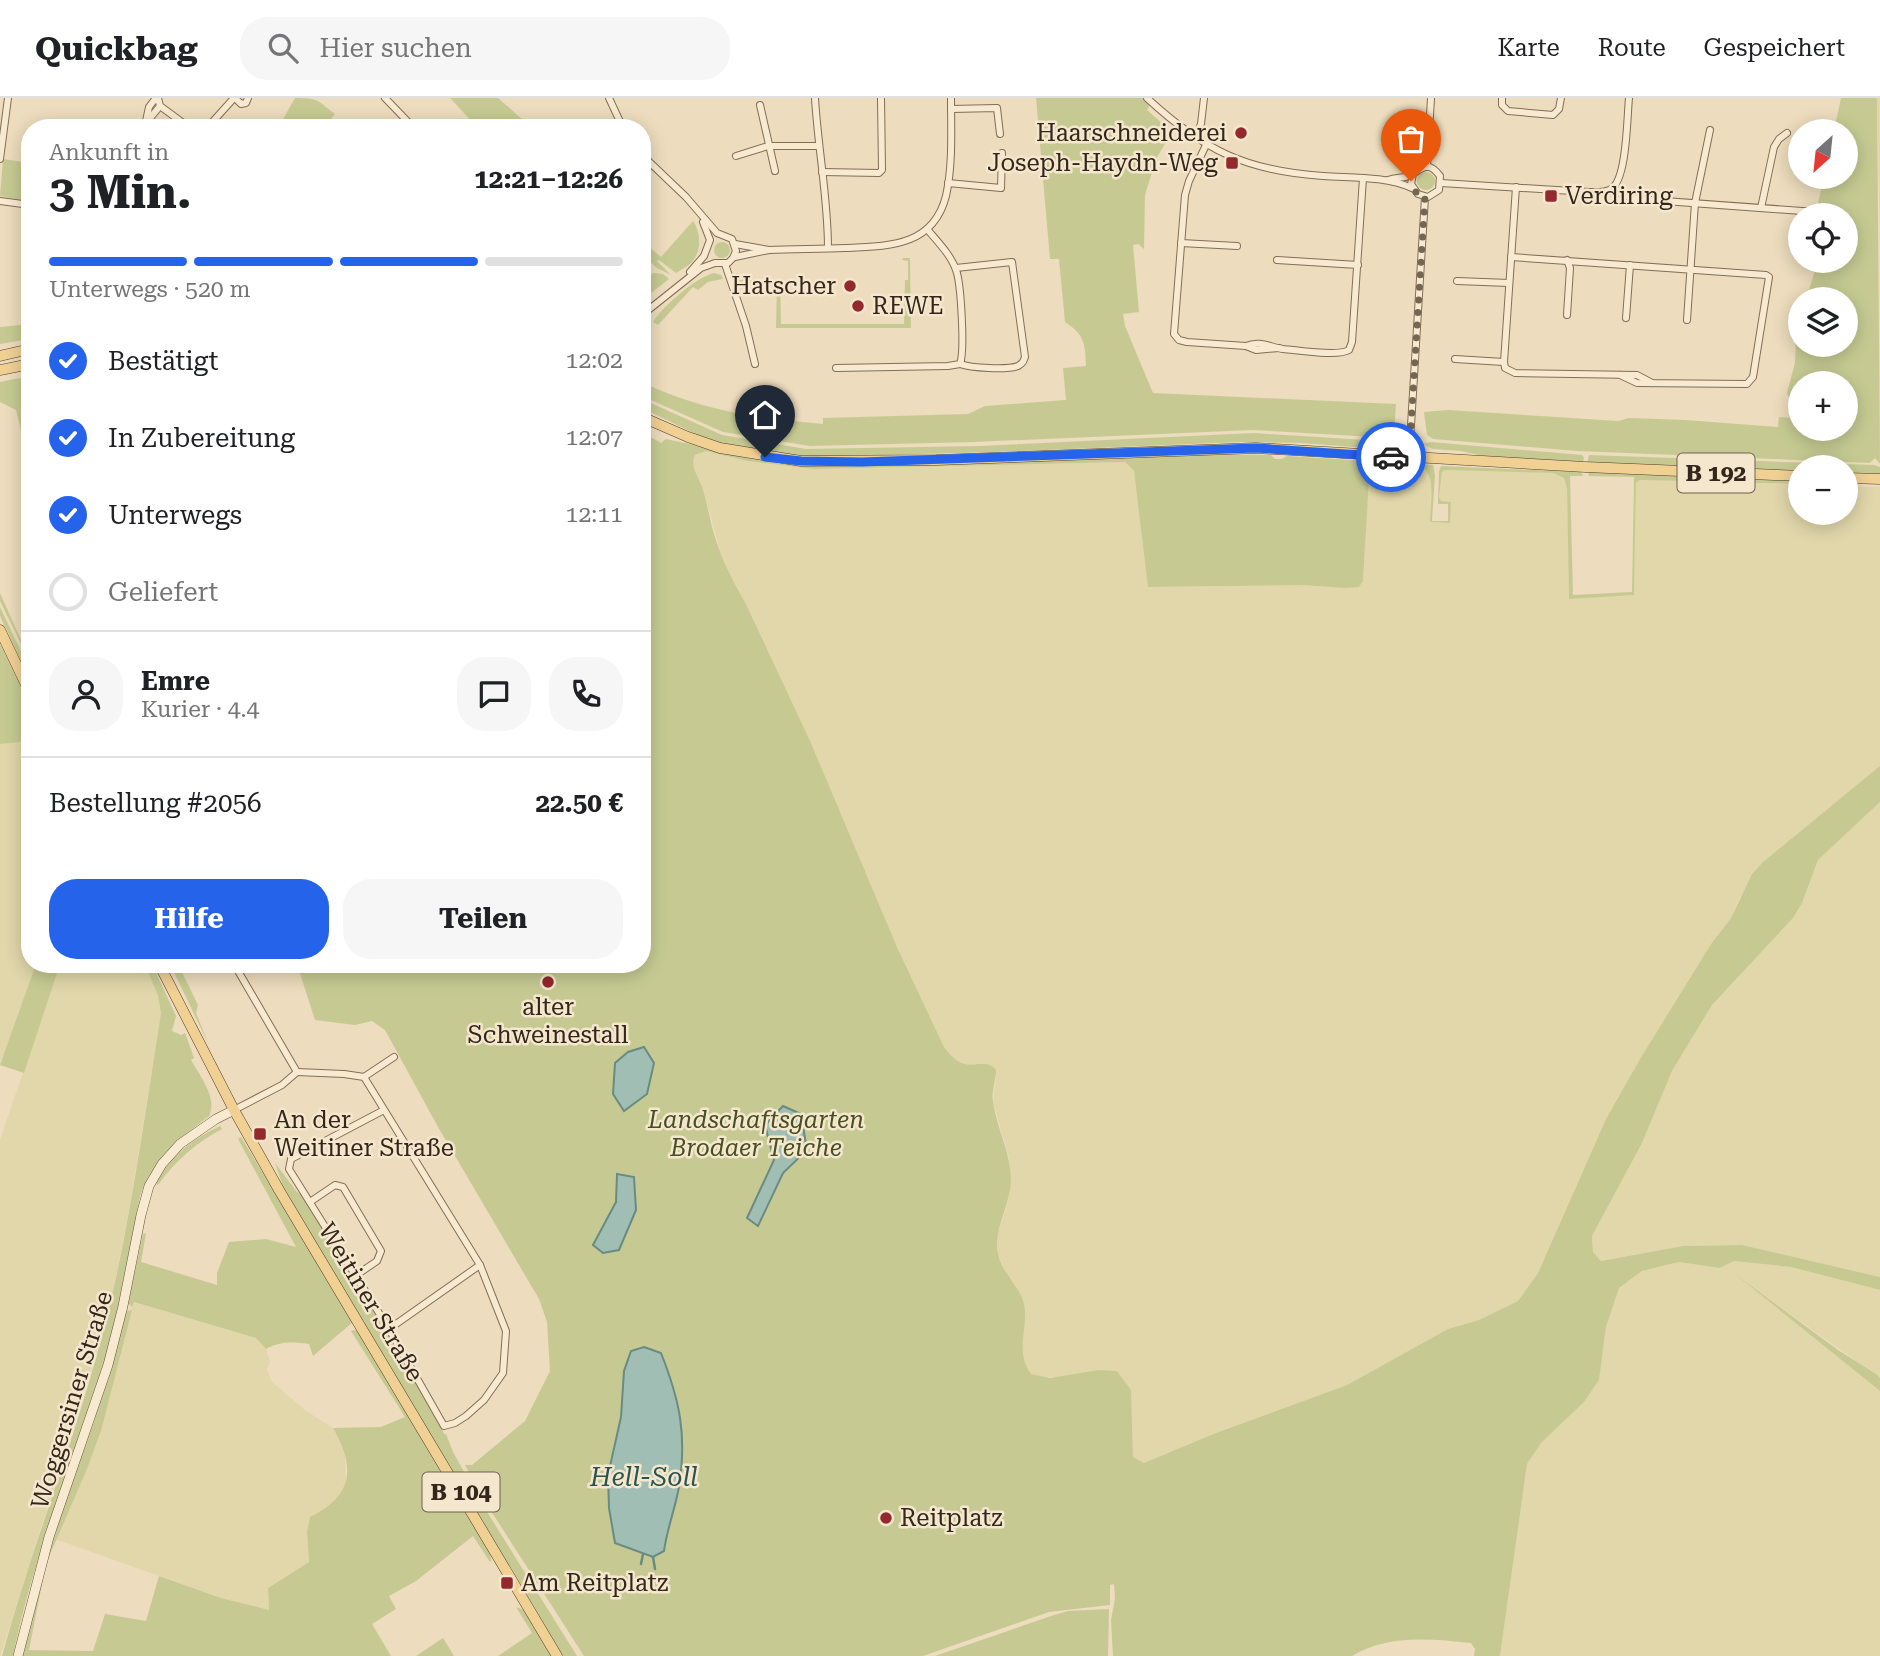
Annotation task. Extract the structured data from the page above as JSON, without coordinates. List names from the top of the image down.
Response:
{
  "streets": {
    "main road": [
      "B 192",
      "Weitiner Straße",
      "Woggersiner Straße",
      "B 104"
    ]
  },
  "crossings": [
    ["Weitiner Straße", "Woggersiner Straße"]
  ],
  "water": ["Hell-Soll"],
  "parks": ["Landschaftsgarten Brodaer Teiche"],
  "places": {
    "other": [
      "Haarschneiderei",
      "Hatscher",
      "REWE",
      "alter Schweinestall",
      "Reitplatz"
    ],
    "transit": [
      "Joseph-Haydn-Weg",
      "Verdiring",
      "An der Weitiner Straße",
      "Am Reitplatz"
    ]
  },
  "north": "bottom left",
  "page": {
    "header": "Quickbag",
    "search": "Hier suchen",
    "nav": ["Karte", "Route", "Gespeichert"],
    "map_buttons": ["+", "−"],
    "heading": ["3 Min.", "Ankunft in", "12:21–12:26"],
    "panel": [
      "Emre",
      "Kurier · 4.4",
      "Bestellung #2056",
      "22.50 €"
    ],
    "bar": "Unterwegs · 520 m",
    "list": [
      ["Bestätigt", "12:02"],
      ["In Zubereitung", "12:07"],
      ["Unterwegs", "12:11"],
      "Geliefert"
    ],
    "buttons": ["Hilfe", "Teilen"]
  }
}
